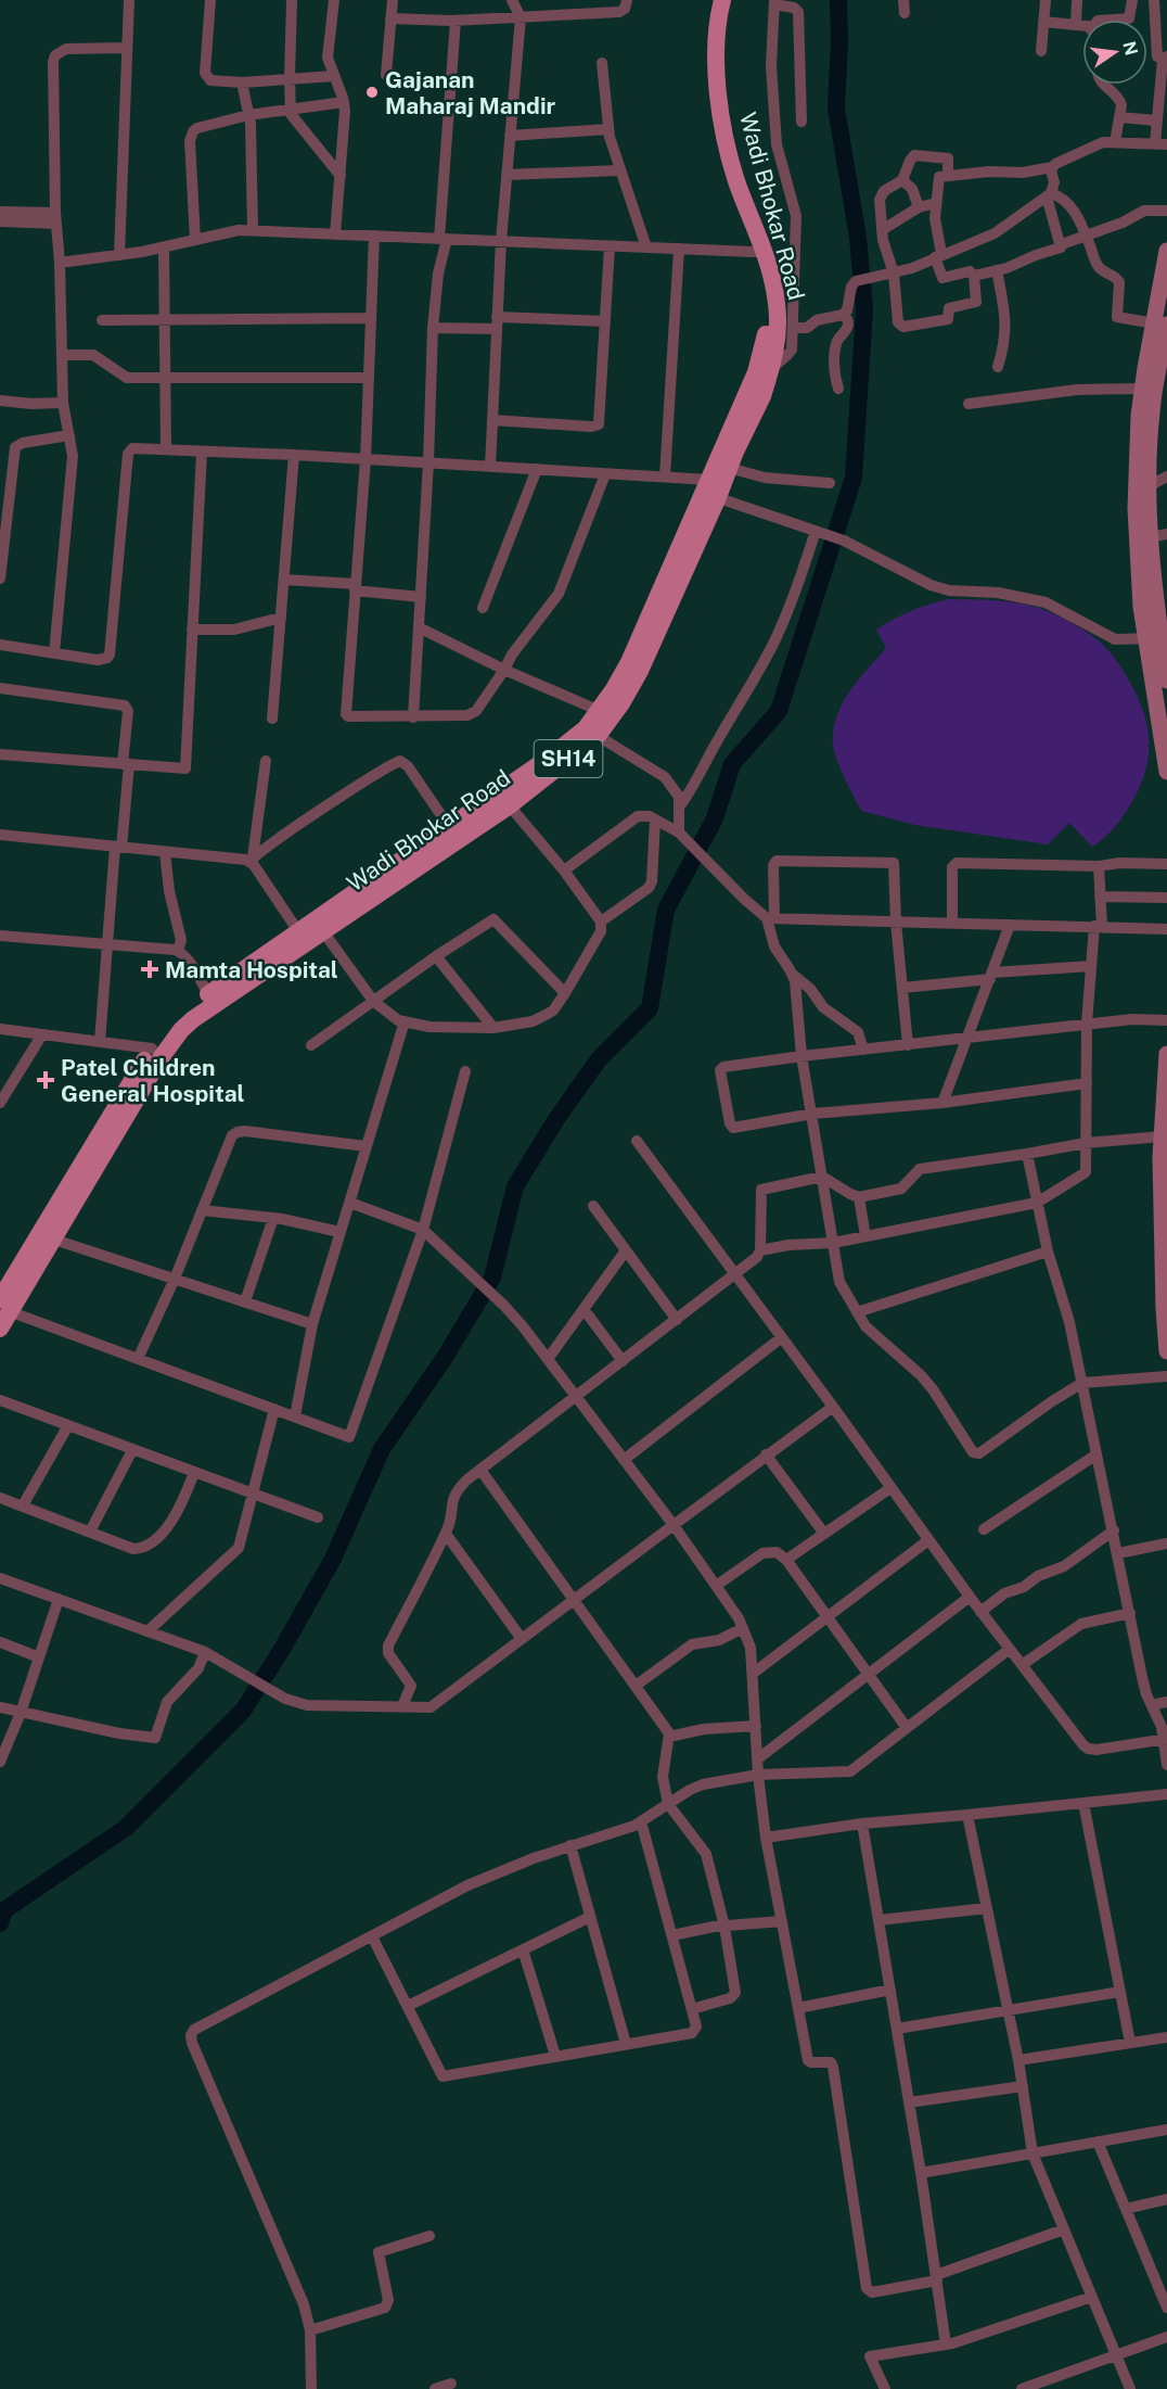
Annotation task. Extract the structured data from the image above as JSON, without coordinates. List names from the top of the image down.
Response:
{
  "streets": {
    "main road": ["Wadi Bhokar Road", "SH14"]
  },
  "places": {
    "other": ["Gajanan Maharaj Mandir"],
    "health": ["Mamta Hospital", "Patel Children General Hospital"]
  },
  "north": "right"
}
